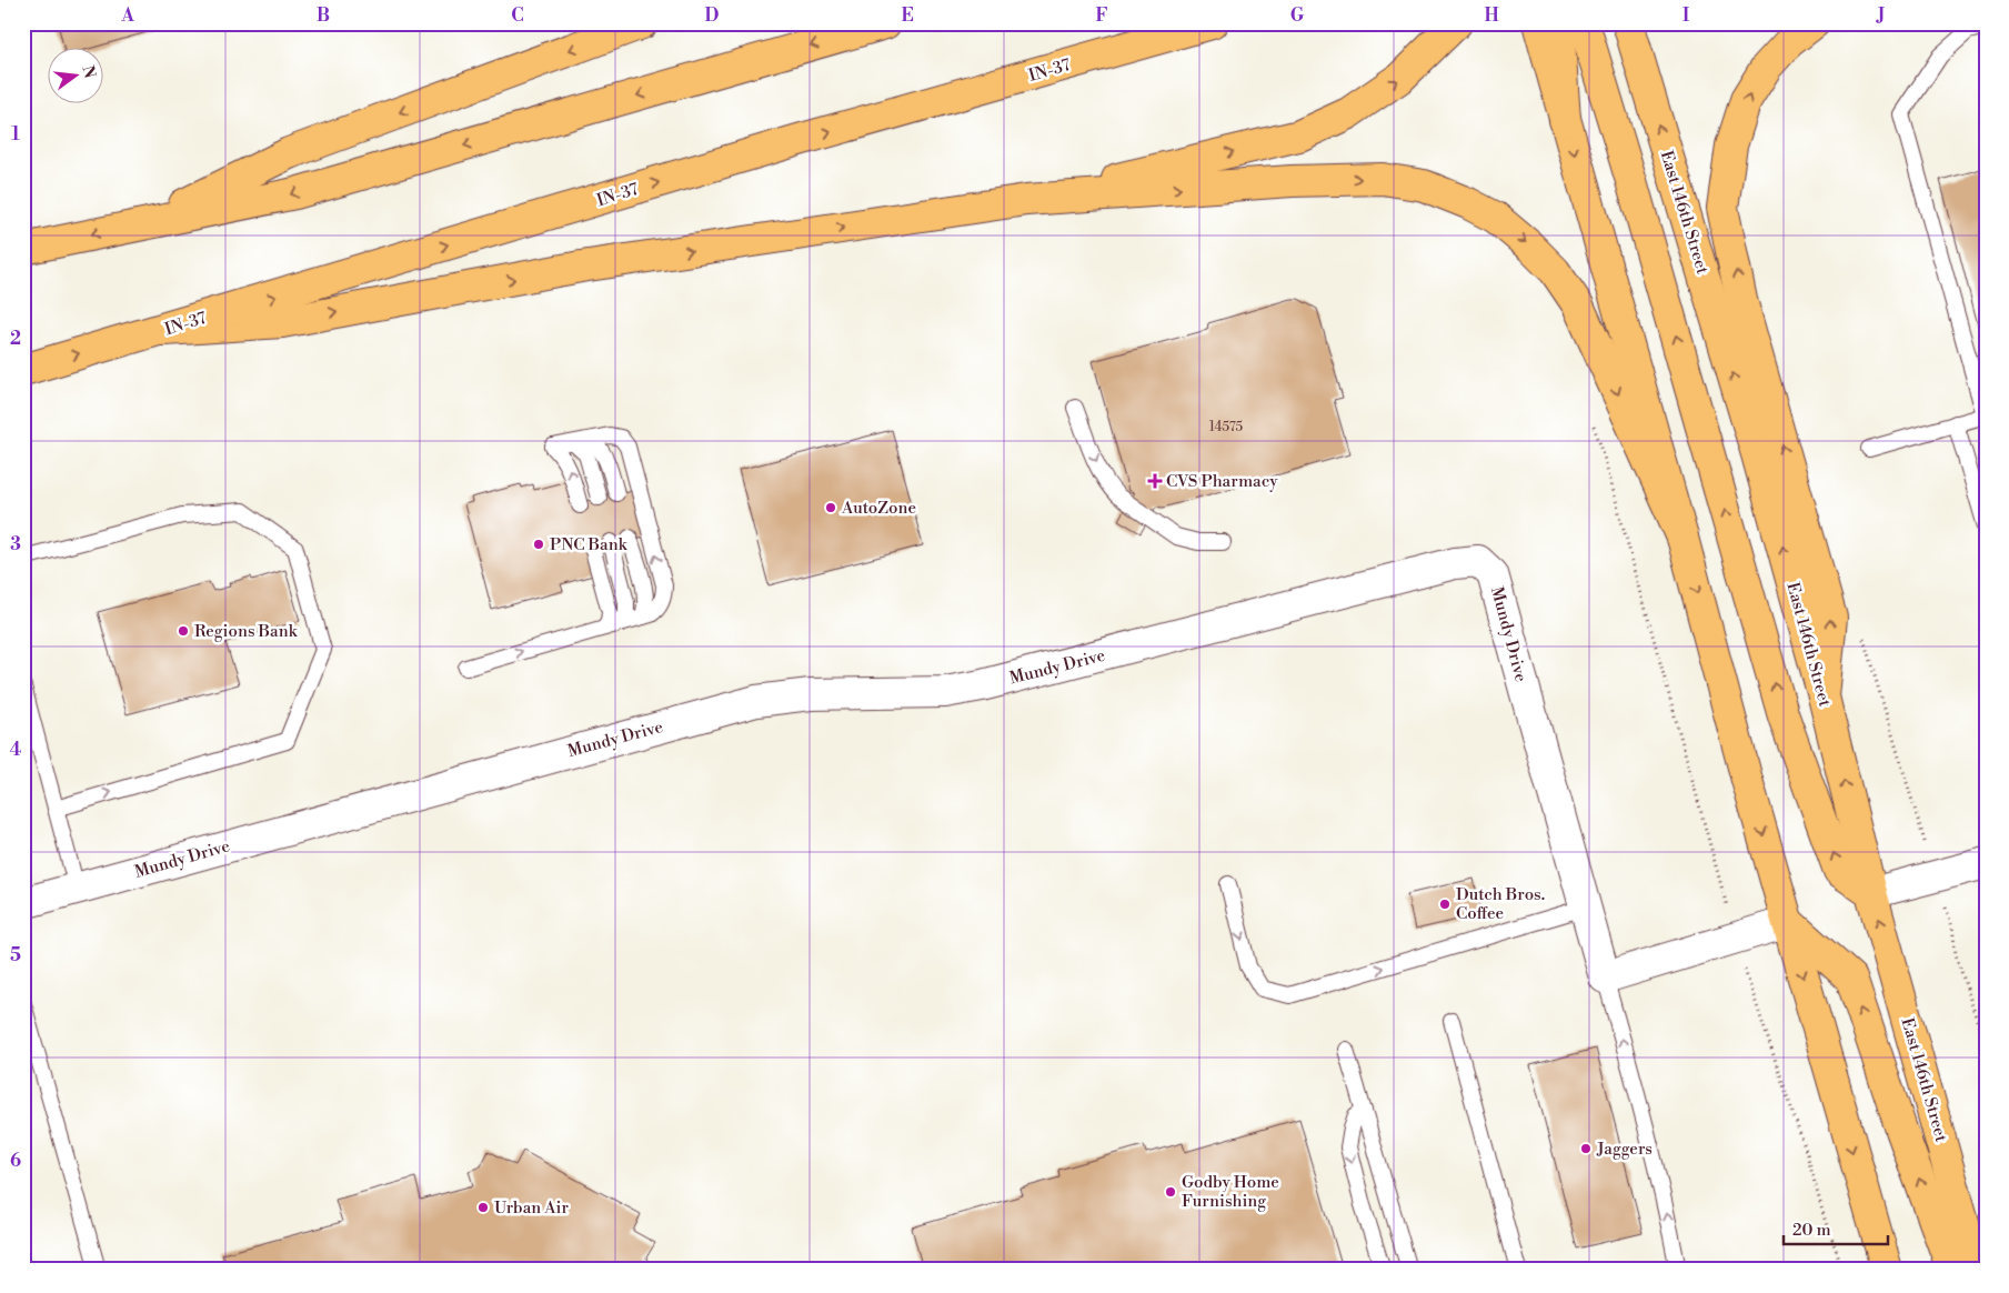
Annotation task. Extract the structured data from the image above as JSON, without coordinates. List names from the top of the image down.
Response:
{
  "streets": {
    "main road": ["IN-37", "East 146th Street"],
    "street": ["Mundy Drive"]
  },
  "places": {
    "health": ["CVS Pharmacy"],
    "other": [
      "AutoZone",
      "PNC Bank",
      "Regions Bank",
      "Dutch Bros. Coffee",
      "Jaggers",
      "Godby Home Furnishing",
      "Urban Air"
    ]
  },
  "house_numbers": ["14575"],
  "scale_bar": "20 m",
  "north": "right",
  "grid": {
    "columns": [
      "A",
      "B",
      "C",
      "D",
      "E",
      "F",
      "G",
      "H",
      "I",
      "J"
    ],
    "rows": [
      "1",
      "2",
      "3",
      "4",
      "5",
      "6"
    ]
  }
}
